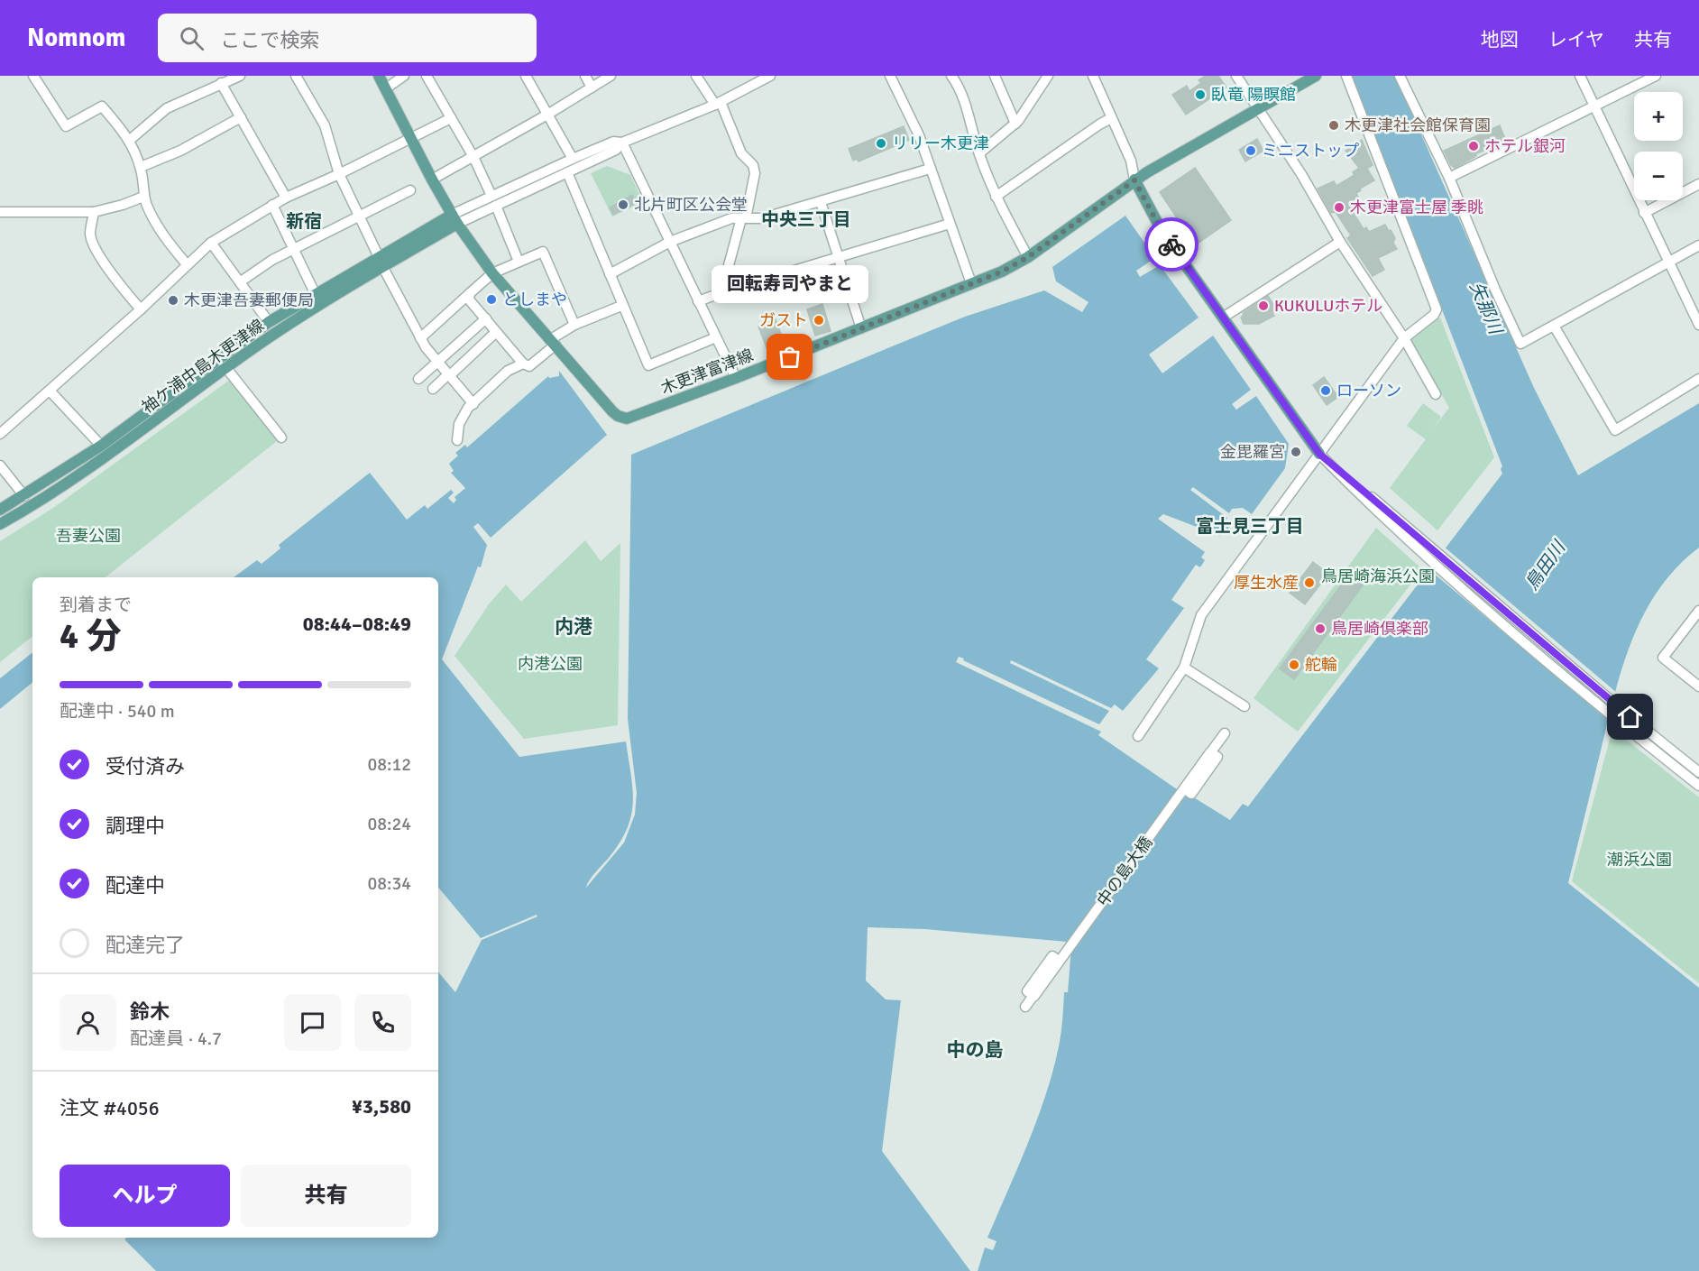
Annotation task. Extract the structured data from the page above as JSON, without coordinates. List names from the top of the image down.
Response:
{
  "streets": {
    "main road": ["袖ケ浦中島木更津線", "木更津富津線"],
    "street": ["中の島大橋"]
  },
  "crossings": [
    ["袖ケ浦中島木更津線", "木更津富津線"]
  ],
  "districts": [
    "中央三丁目",
    "新宿",
    "富士見三丁目",
    "内港",
    "中の島"
  ],
  "water": ["矢那川", "鳥田川"],
  "parks": [
    "吾妻公園",
    "鳥居崎海浜公園",
    "内港公園",
    "潮浜公園"
  ],
  "places": [
    "臥竜 陽瞑館",
    "木更津社会館保育園",
    "リリー木更津",
    "ホテル銀河",
    "ミニストップ",
    "北片町区公会堂",
    "木更津富士屋 季眺",
    "としまや",
    "木更津吾妻郵便局",
    "KUKULUホテル",
    "ガスト",
    "回転寿司やまと",
    "ローソン",
    "金毘羅宮",
    "厚生水産",
    "鳥居崎倶楽部",
    "舵輪"
  ],
  "page": {
    "header": "Nomnom",
    "search": "ここで検索",
    "nav": ["地図", "レイヤ", "共有"],
    "map_buttons": ["+", "−"],
    "bubble": "回転寿司やまと",
    "heading": ["4 分", "到着まで", "08:44–08:49"],
    "panel": [
      "鈴木",
      "配達員 · 4.7",
      "注文 #4056",
      "¥3,580"
    ],
    "bar": "配達中 · 540 m",
    "list": [
      ["受付済み", "08:12"],
      ["調理中", "08:24"],
      ["配達中", "08:34"],
      "配達完了"
    ],
    "buttons": ["ヘルプ", "共有"]
  }
}
